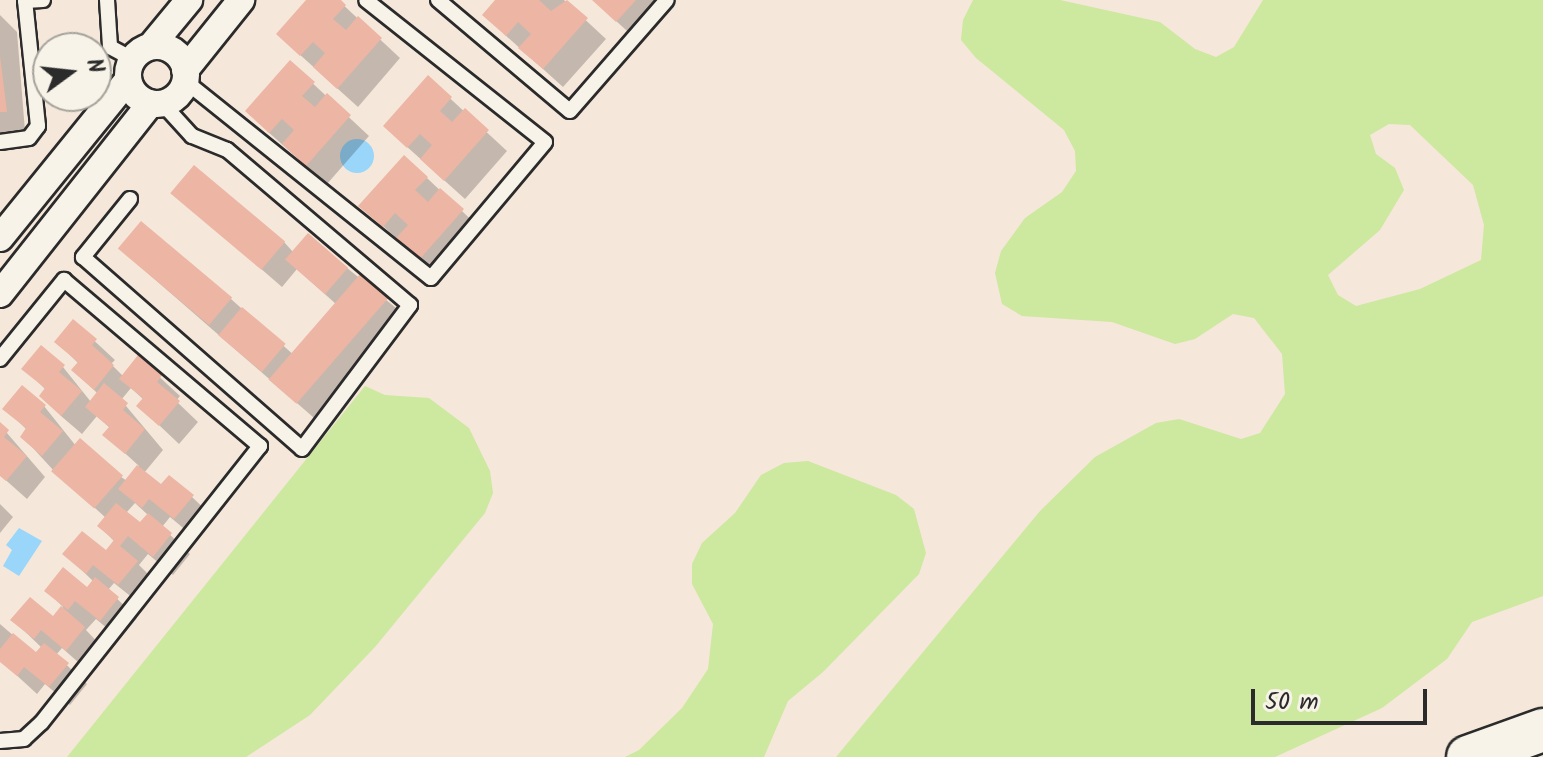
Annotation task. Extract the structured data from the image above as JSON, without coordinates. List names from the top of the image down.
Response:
{
  "scale_bar": "50 m",
  "north": "right"
}
